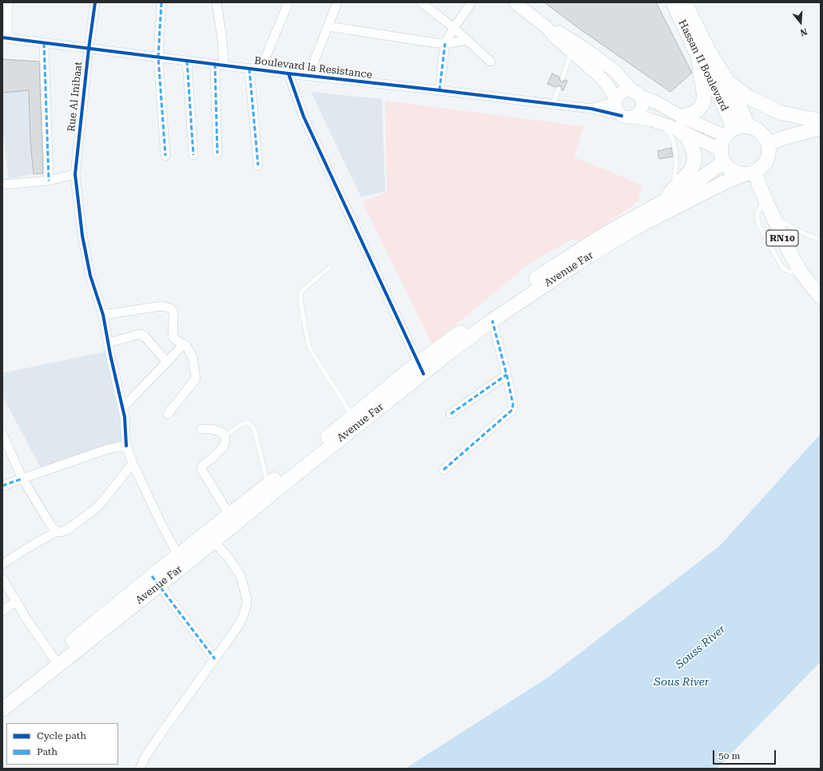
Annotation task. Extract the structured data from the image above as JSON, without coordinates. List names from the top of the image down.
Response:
{
  "streets": {
    "main road": ["Hassan II Boulevard", "RN10", "Avenue Far"],
    "street": ["Boulevard la Resistance", "Rue Al Inibaat"]
  },
  "crossings": [
    ["Hassan II Boulevard", "RN10"],
    ["Hassan II Boulevard", "Avenue Far"],
    ["Boulevard la Resistance", "Rue Al Inibaat"],
    ["Rue Al Inibaat", "Avenue Far"],
    ["RN10", "Avenue Far"]
  ],
  "water": ["Souss River", "Sous River"],
  "legend": ["Cycle path", "Path"],
  "scale_bar": "50 m",
  "north": "bottom"
}
